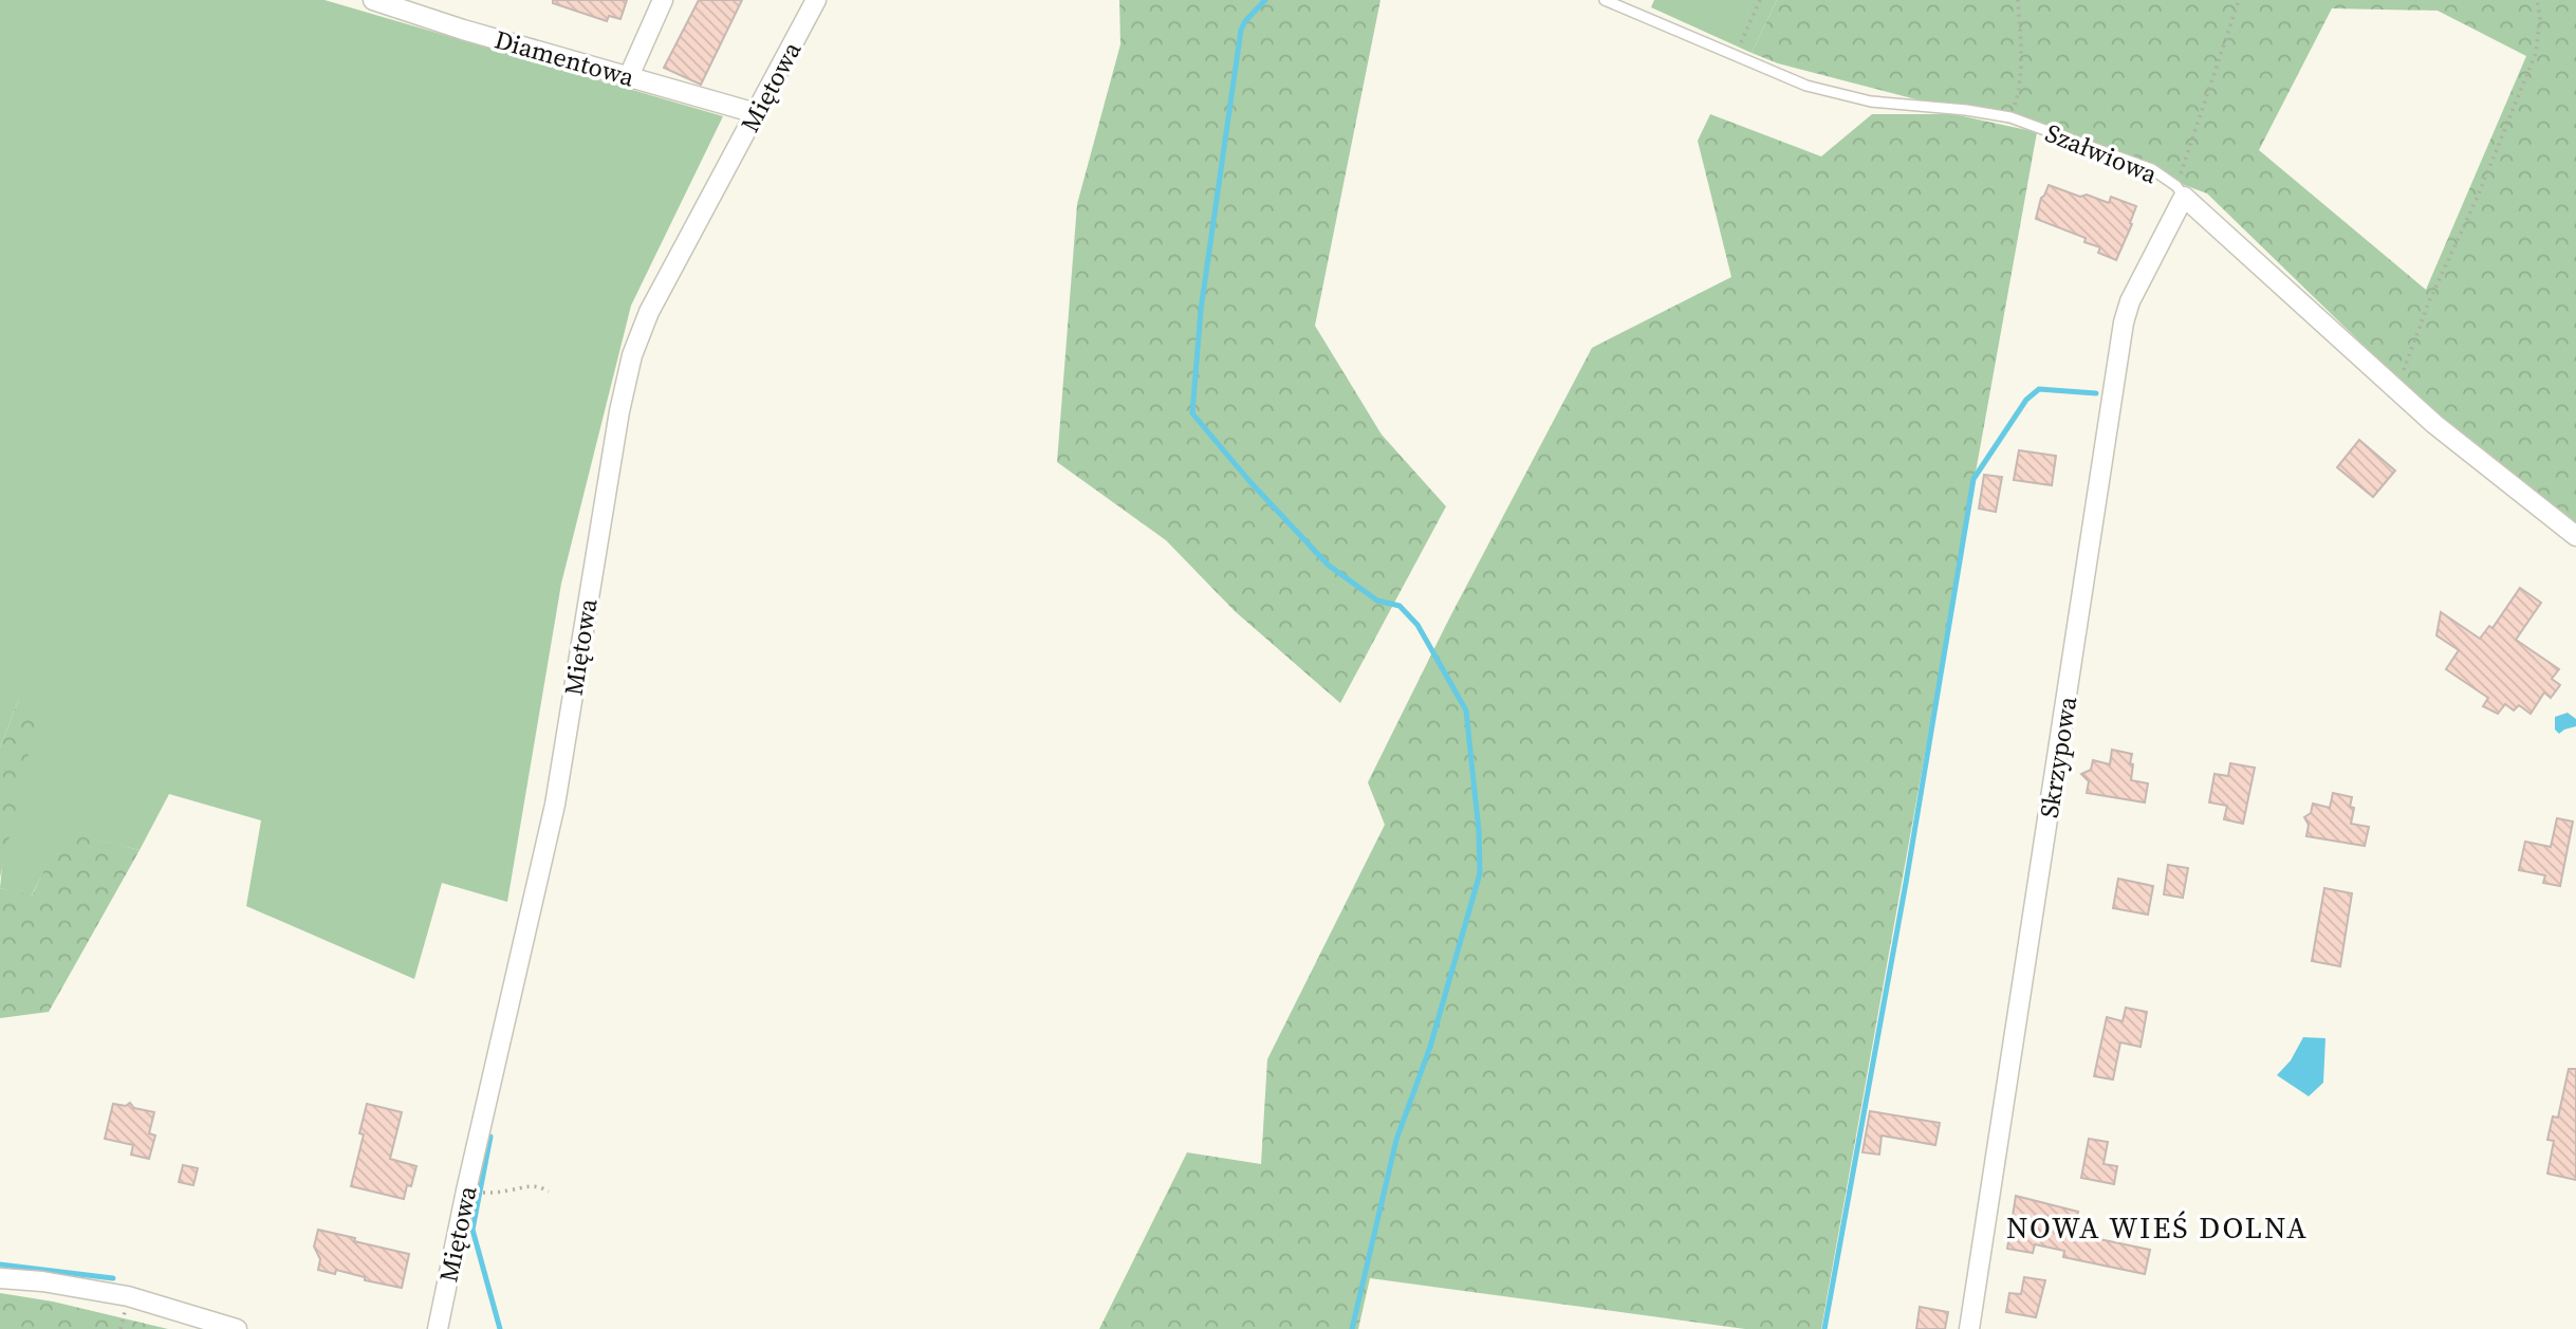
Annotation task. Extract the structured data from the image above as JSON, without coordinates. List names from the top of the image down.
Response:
{
  "streets": {
    "street": [
      "Diamentowa",
      "Miętowa",
      "Szałwiowa",
      "Skrzypowa"
    ]
  },
  "crossings": [
    ["Diamentowa", "Miętowa"],
    ["Szałwiowa", "Skrzypowa"]
  ],
  "districts": ["NOWA WIEŚ DOLNA"]
}
